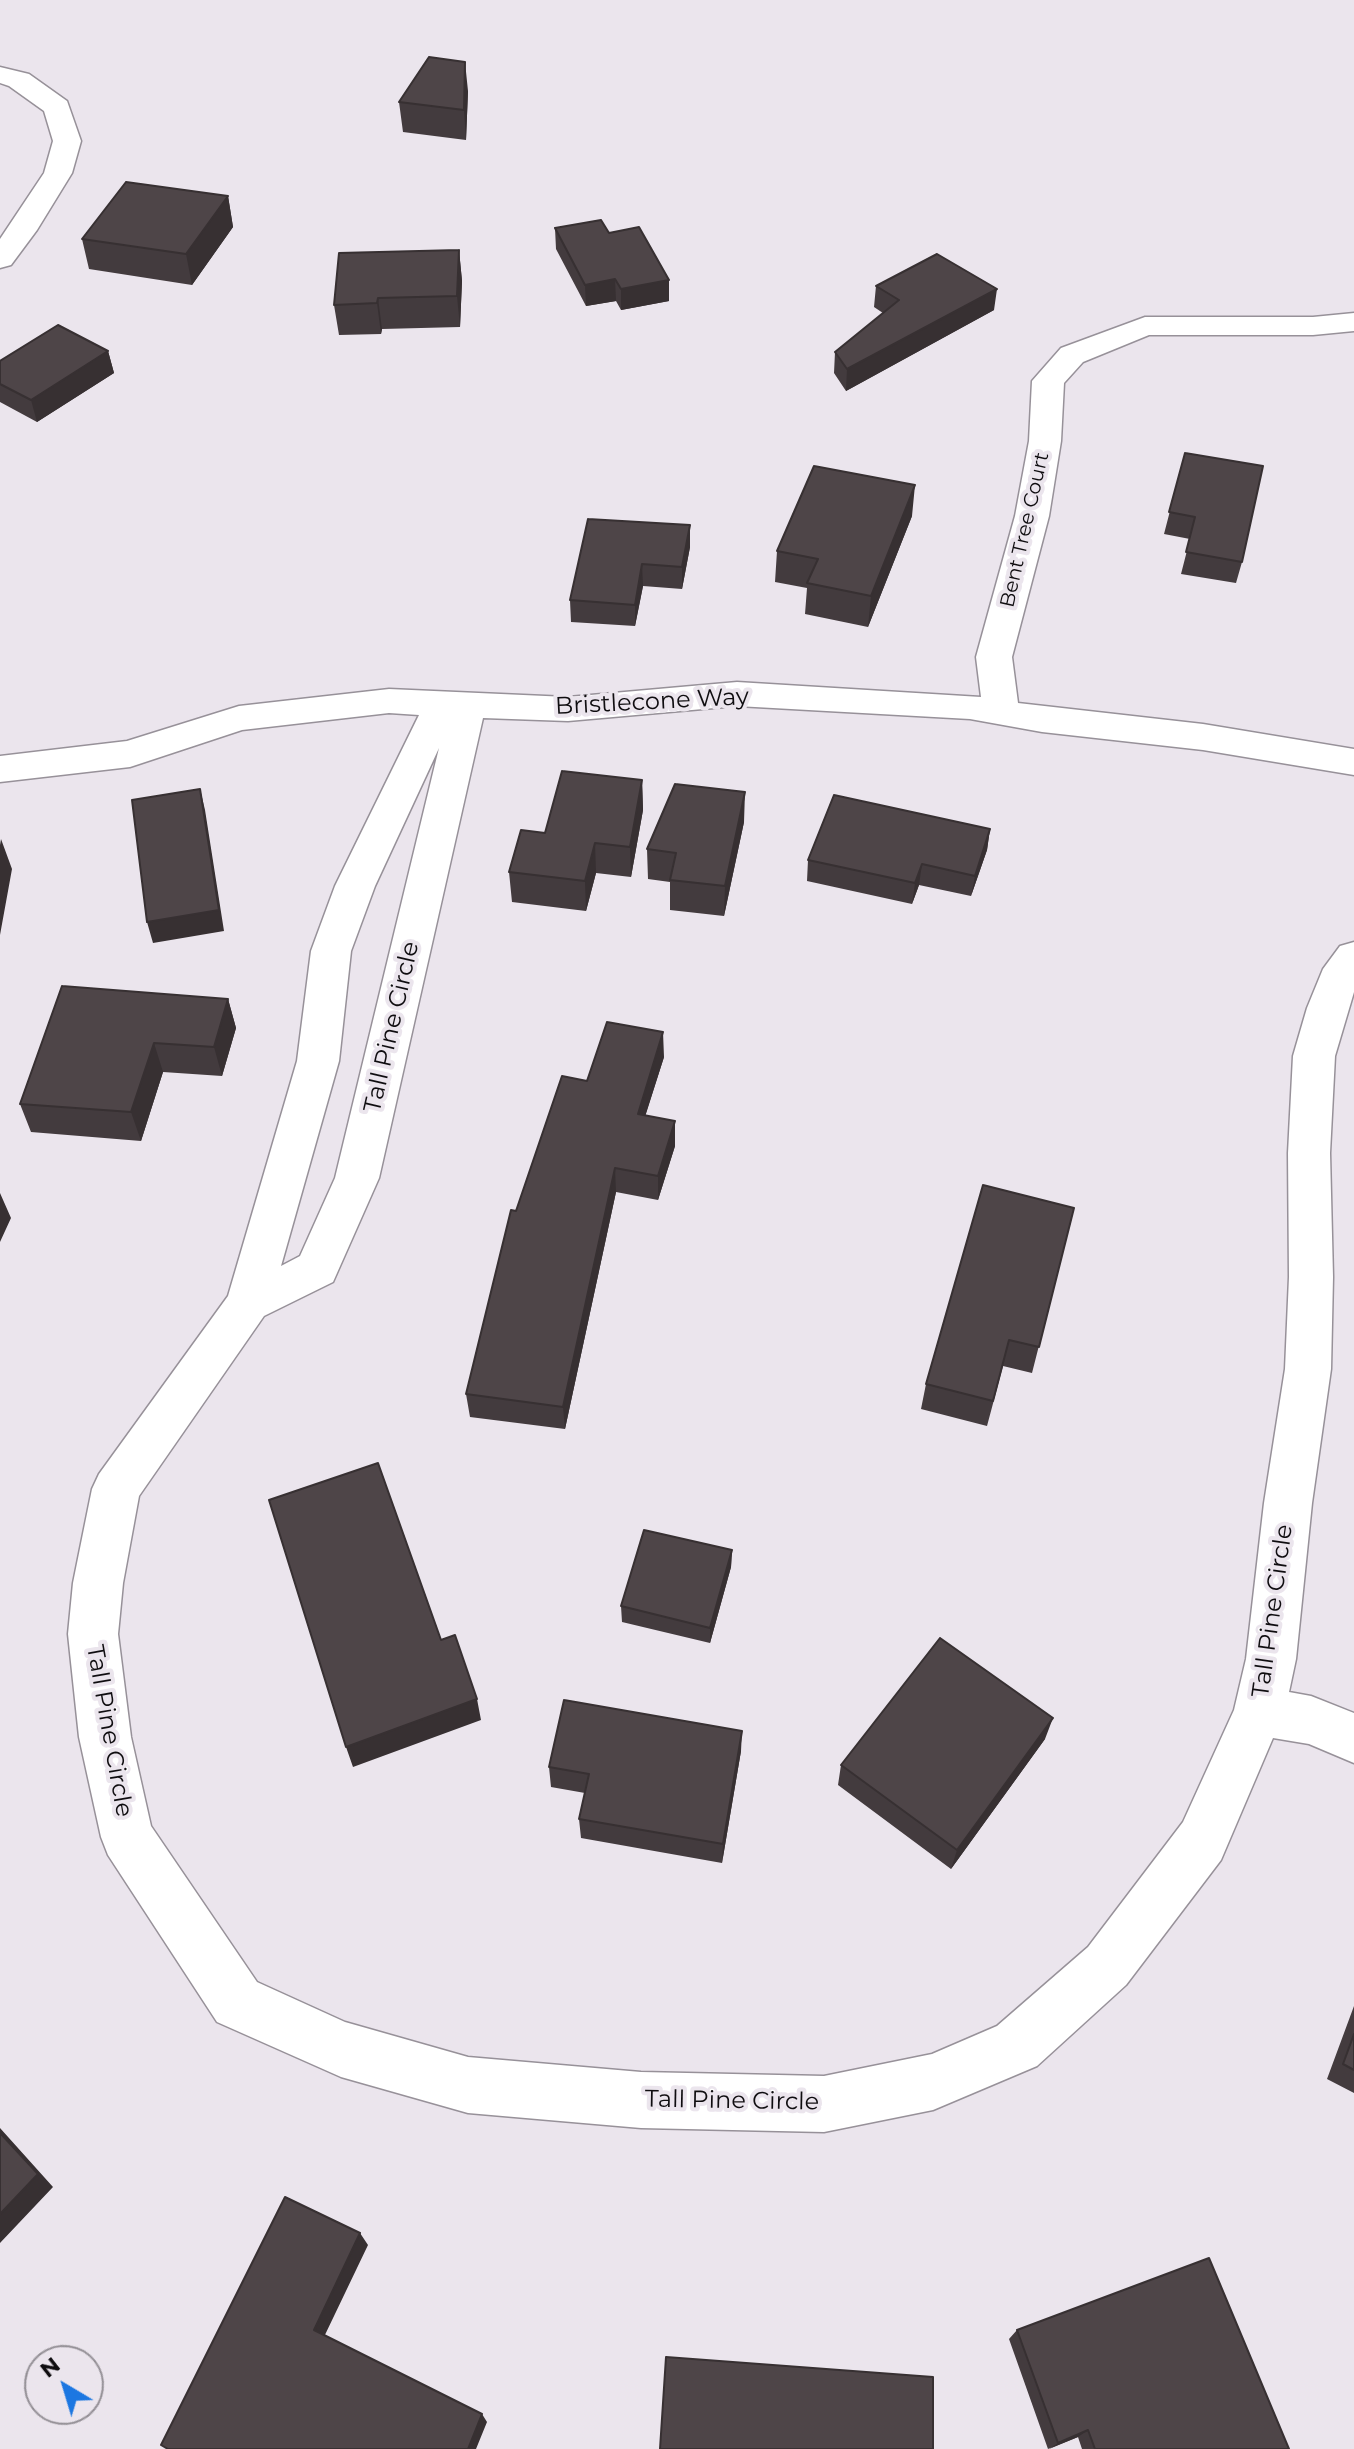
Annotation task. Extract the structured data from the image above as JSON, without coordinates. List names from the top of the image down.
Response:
{
  "streets": {
    "street": ["Bent Tree Court", "Bristlecone Way", "Tall Pine Circle"]
  },
  "crossings": [
    ["Bent Tree Court", "Bristlecone Way"],
    ["Bristlecone Way", "Tall Pine Circle"]
  ],
  "north": "top left"
}
